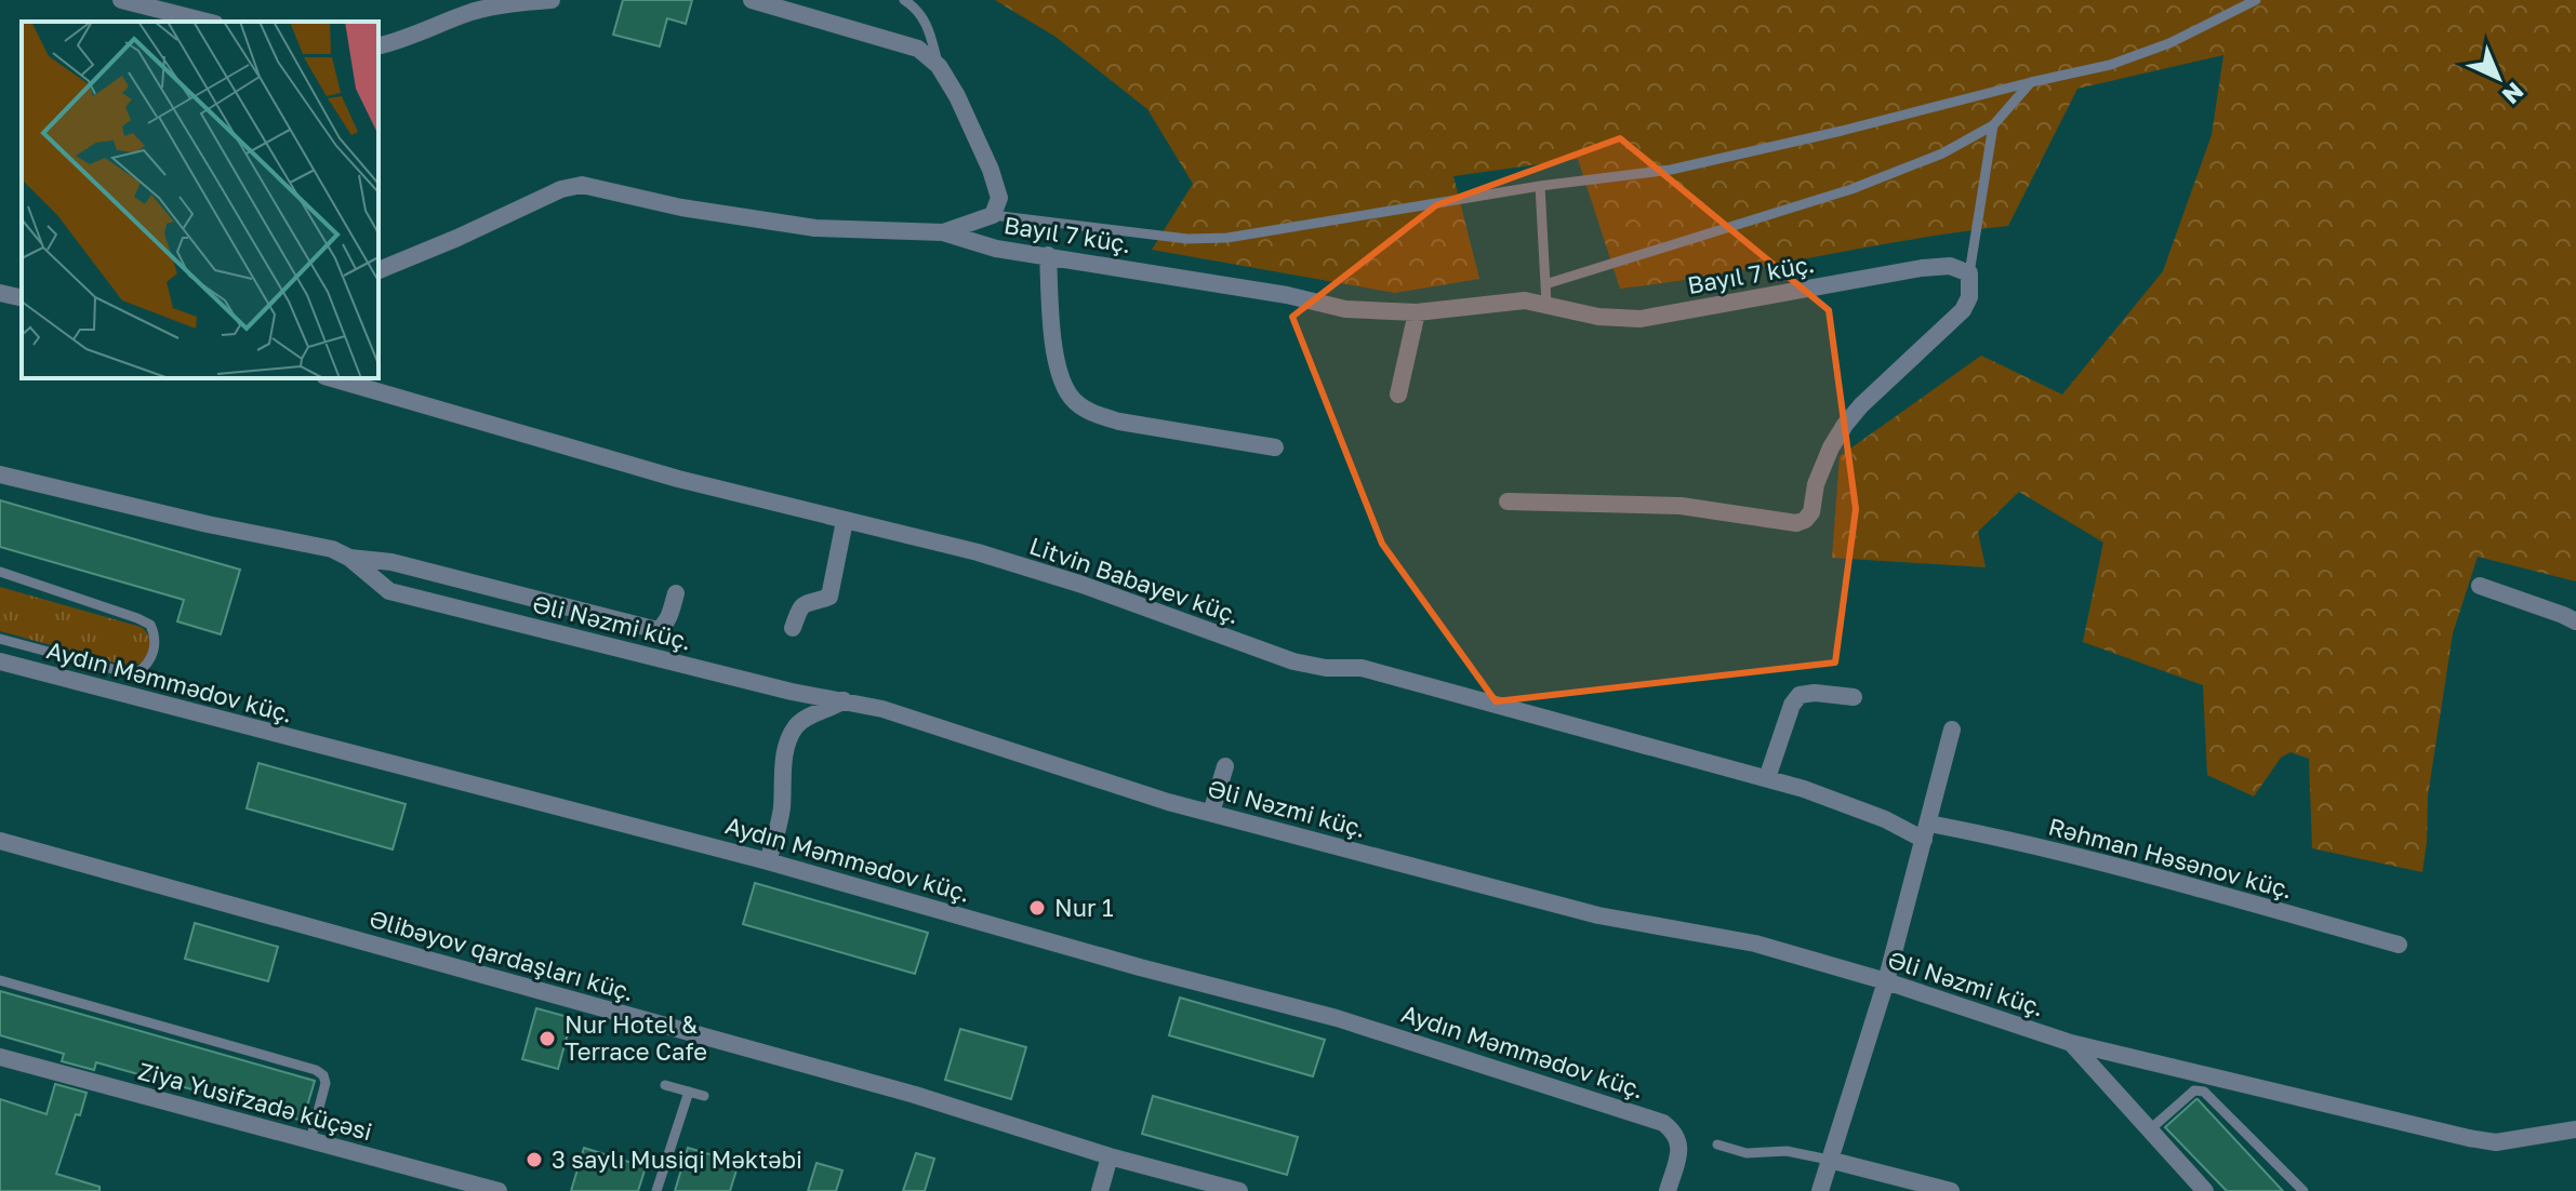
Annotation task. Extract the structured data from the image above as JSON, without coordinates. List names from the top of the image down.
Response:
{
  "streets": {
    "street": [
      "Bayıl 7 küç.",
      "Litvin Babayev küç.",
      "Əli Nəzmi küç.",
      "Aydın Məmmədov küç.",
      "Rəhman Həsənov küç.",
      "Əlibəyov qardaşları küç.",
      "Ziya Yusifzadə küçəsi"
    ]
  },
  "crossings": [
    ["Litvin Babayev küç.", "Rəhman Həsənov küç."]
  ],
  "places": ["Nur 1", "Nur Hotel & Terrace Cafe", "3 saylı Musiqi Məktəbi"],
  "north": "bottom right"
}
